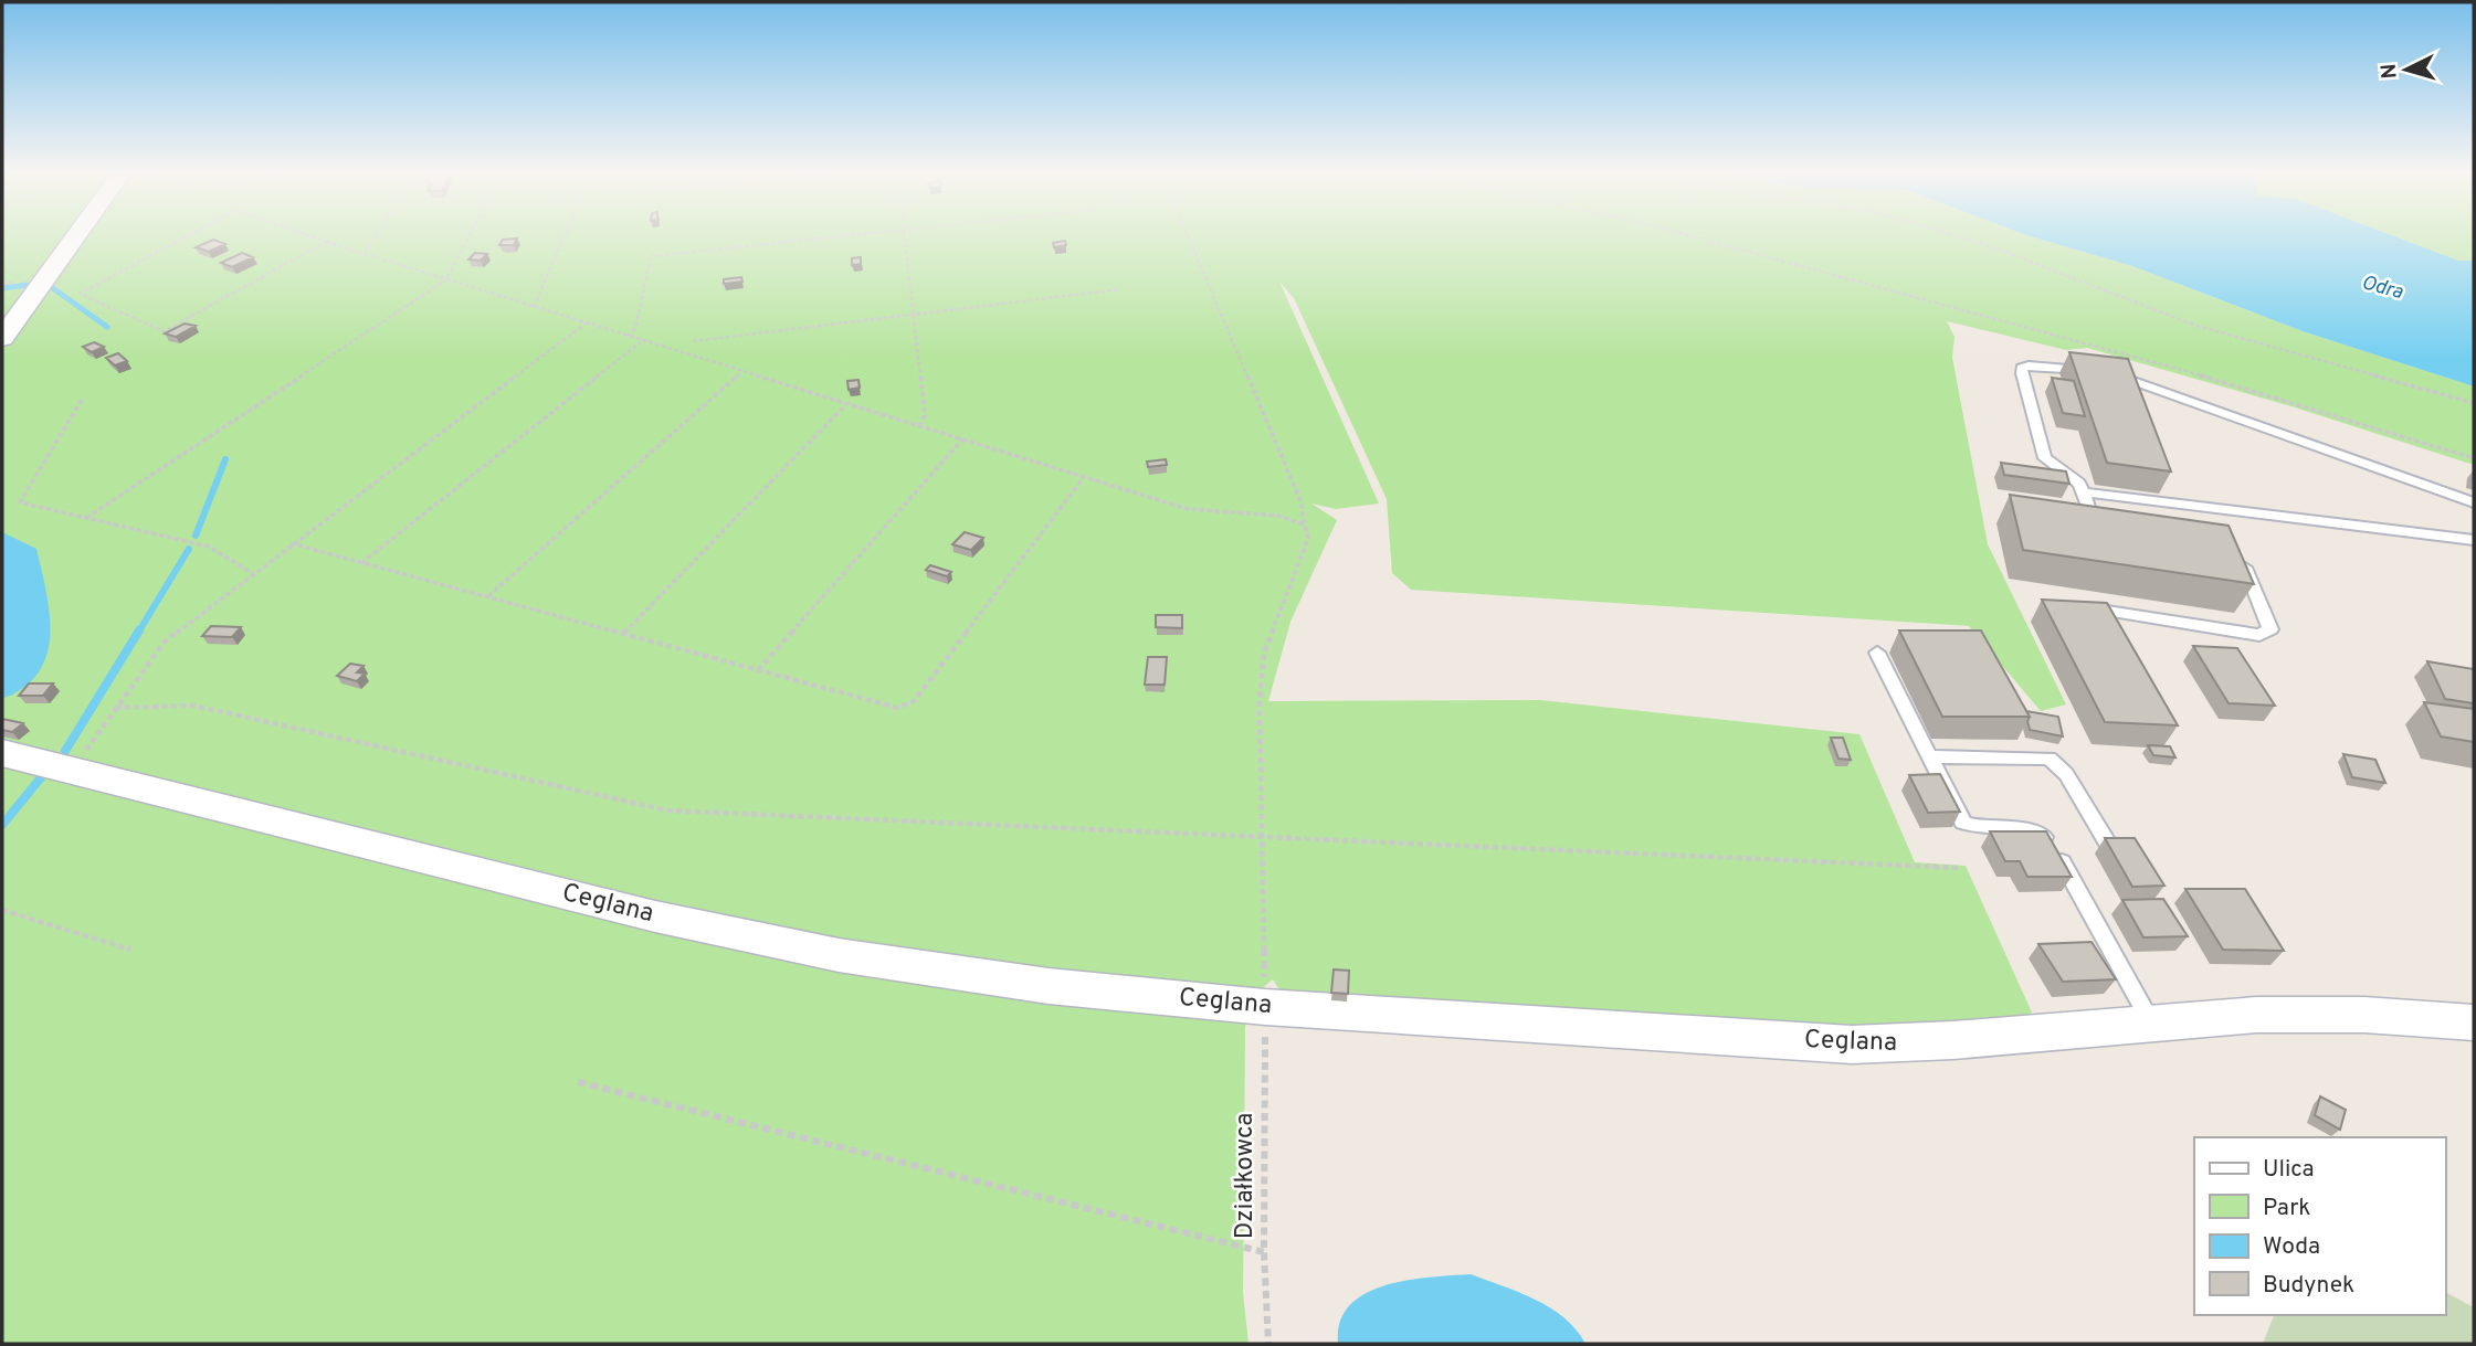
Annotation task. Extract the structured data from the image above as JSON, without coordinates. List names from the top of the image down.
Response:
{
  "streets": {
    "street": ["Ceglana"],
    "path": ["Działkowca"]
  },
  "crossings": [
    ["Ceglana", "Działkowca"]
  ],
  "water": ["Odra"],
  "legend": [
    "Ulica",
    "Park",
    "Woda",
    "Budynek"
  ],
  "north": "left"
}
